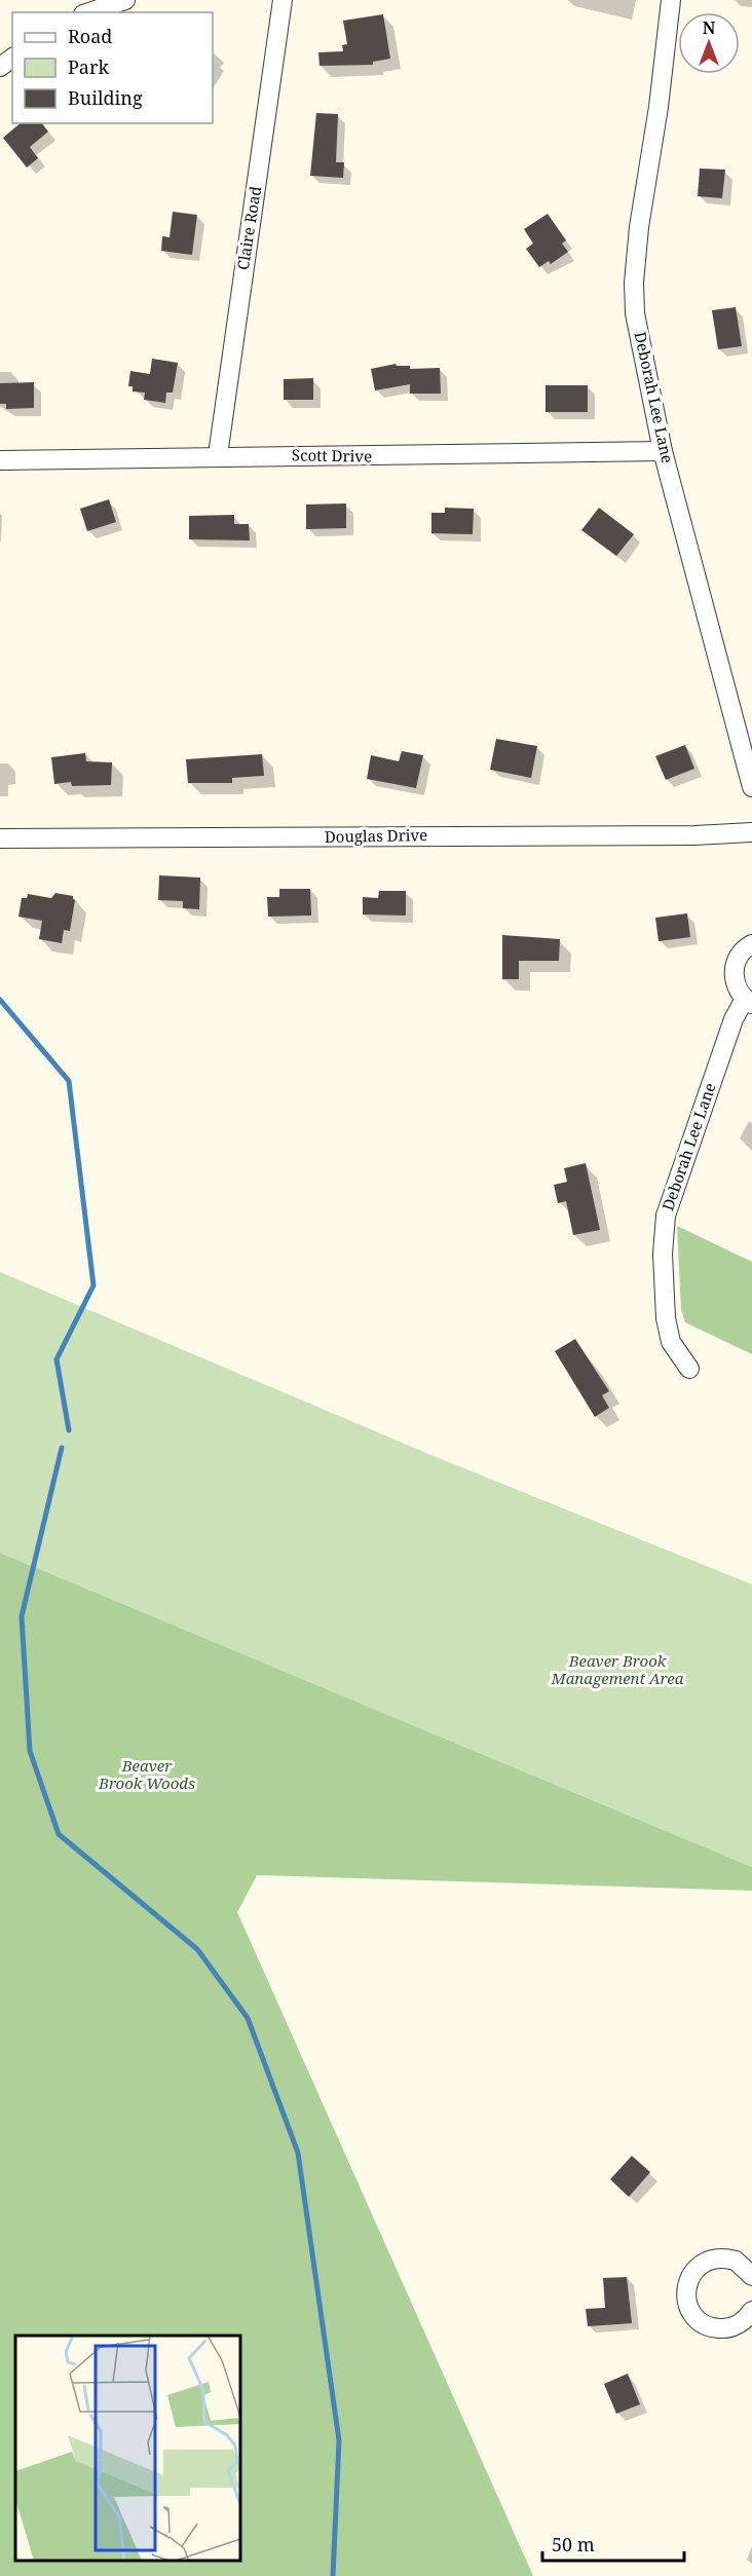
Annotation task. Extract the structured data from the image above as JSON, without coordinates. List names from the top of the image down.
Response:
{
  "streets": {
    "street": [
      "Claire Road",
      "Deborah Lee Lane",
      "Scott Drive",
      "Douglas Drive"
    ]
  },
  "crossings": [
    ["Claire Road", "Scott Drive"],
    ["Deborah Lee Lane", "Scott Drive"]
  ],
  "parks": ["Beaver Brook Management Area", "Beaver Brook Woods"],
  "legend": ["Road", "Park", "Building"],
  "scale_bar": "50 m",
  "north": "top"
}
